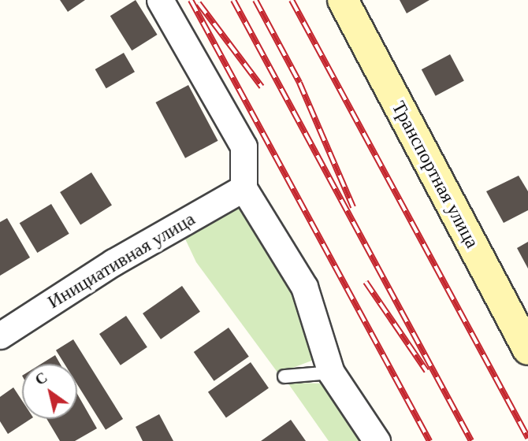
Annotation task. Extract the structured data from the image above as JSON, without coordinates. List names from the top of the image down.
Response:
{
  "streets": {
    "main road": ["Транспортная улица"],
    "street": ["Инициативная улица"]
  },
  "north": "top left"
}
